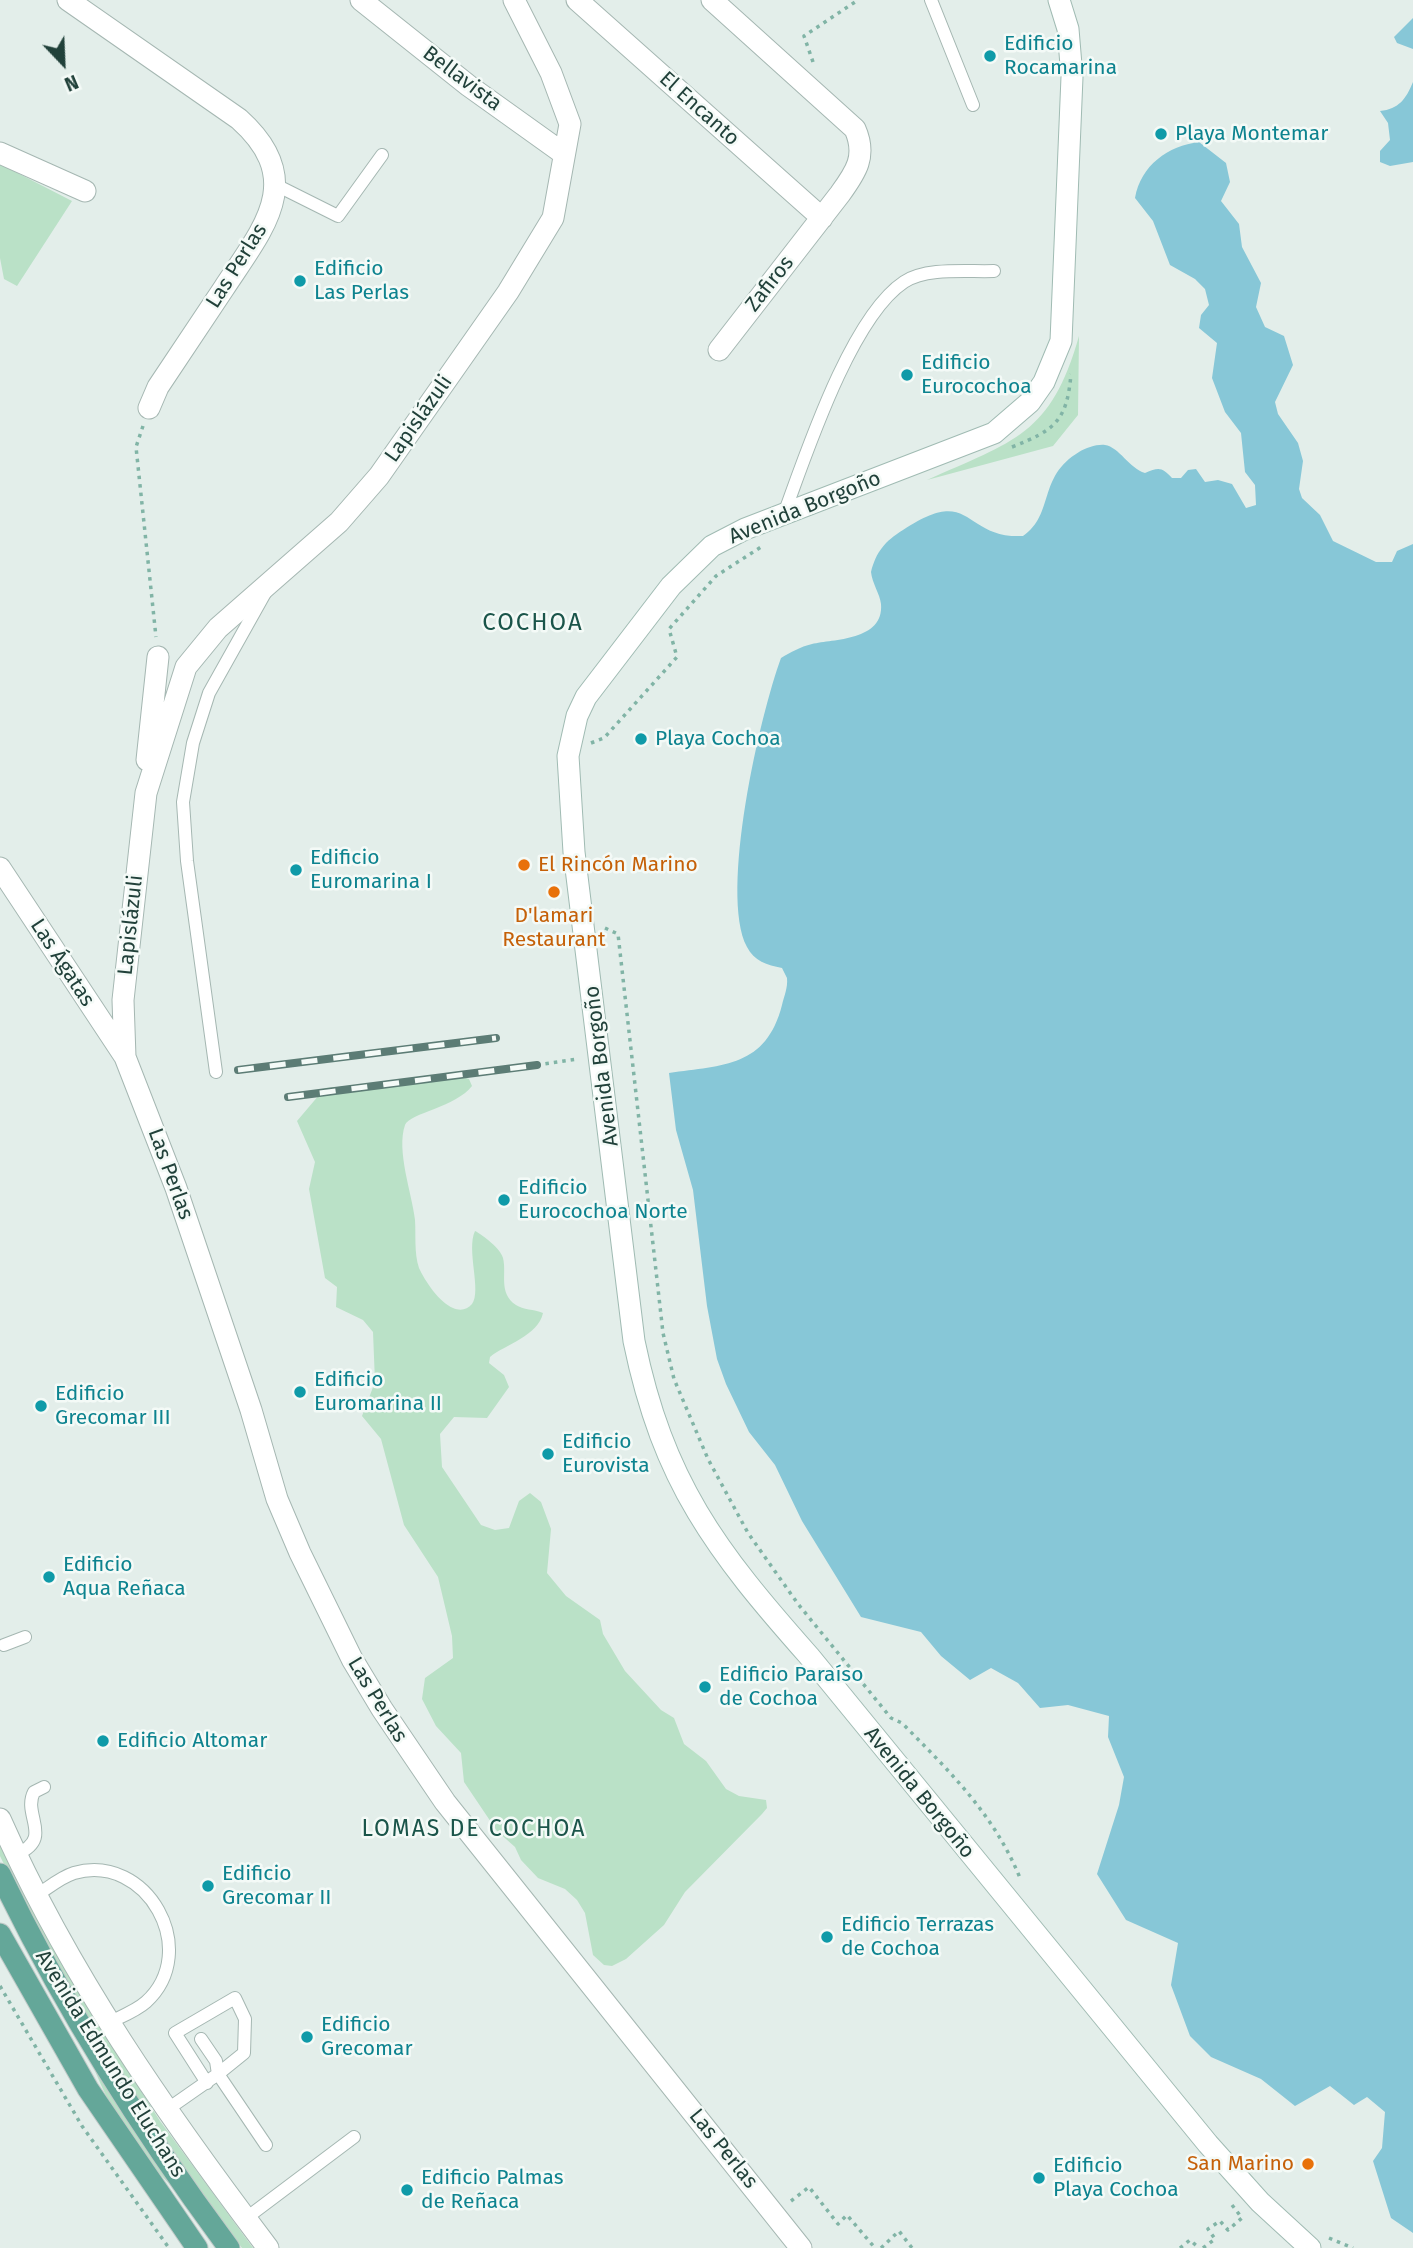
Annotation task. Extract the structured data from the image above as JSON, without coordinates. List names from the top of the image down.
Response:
{
  "streets": {
    "main road": ["Avenida Edmundo Eluchans"],
    "street": [
      "Bellavista",
      "El Encanto",
      "Las Perlas",
      "Zafiros",
      "Lapislázuli",
      "Avenida Borgoño",
      "Las Ágatas"
    ]
  },
  "crossings": [
    ["Bellavista", "Lapislázuli"],
    ["El Encanto", "Zafiros"],
    ["Las Perlas", "Lapislázuli"],
    ["Las Perlas", "Las Ágatas"],
    ["Lapislázuli", "Las Ágatas"]
  ],
  "districts": ["COCHOA", "LOMAS DE COCHOA"],
  "places": [
    "Edificio Rocamarina",
    "Playa Montemar",
    "Edificio Las Perlas",
    "Edificio Eurocochoa",
    "Playa Cochoa",
    "El Rincón Marino",
    "Edificio Euromarina I",
    "D'lamari Restaurant",
    "Edificio Eurocochoa Norte",
    "Edificio Euromarina II",
    "Edificio Grecomar III",
    "Edificio Eurovista",
    "Edificio Aqua Reñaca",
    "Edificio Paraíso de Cochoa",
    "Edificio Altomar",
    "Edificio Grecomar II",
    "Edificio Terrazas de Cochoa",
    "Edificio Grecomar",
    "San Marino",
    "Edificio Playa Cochoa",
    "Edificio Palmas de Reñaca"
  ],
  "north": "bottom right"
}
